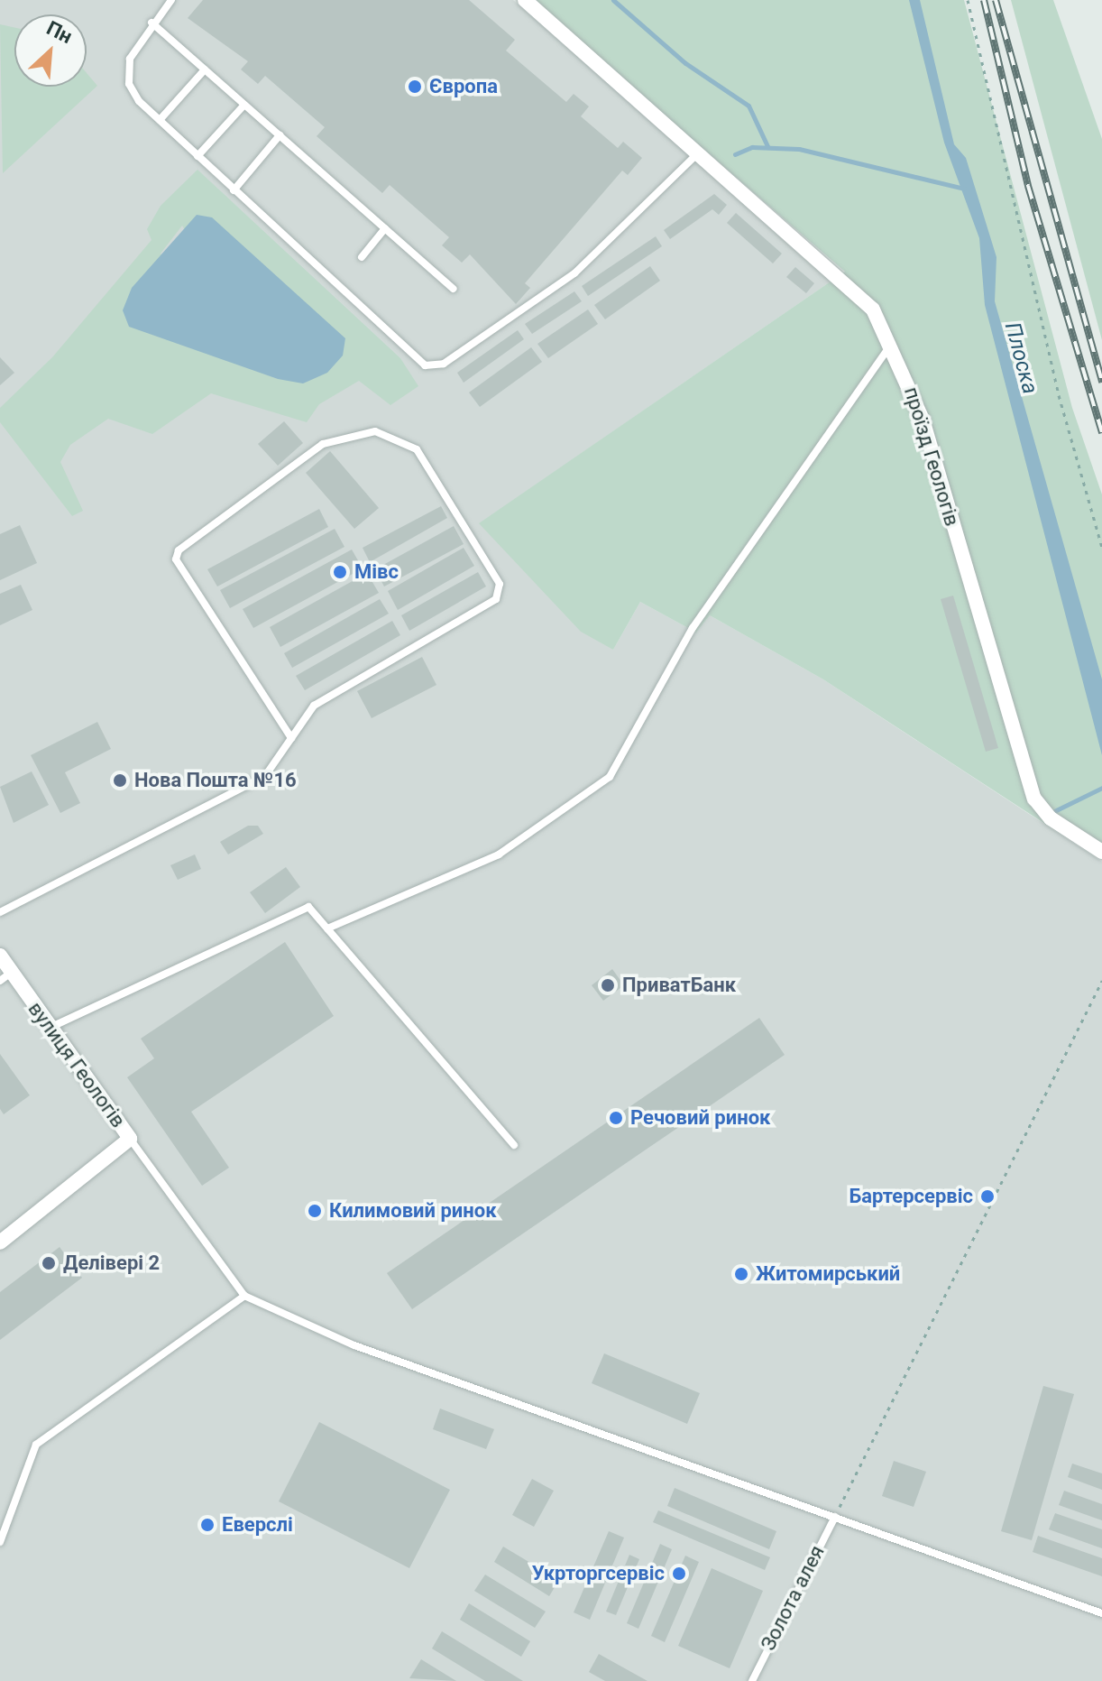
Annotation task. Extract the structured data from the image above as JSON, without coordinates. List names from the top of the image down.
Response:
{
  "streets": {
    "street": ["проїзд Геологів", "вулиця Геологів"],
    "lane": ["Золота алея"]
  },
  "water": ["Плоска"],
  "places": [
    "Європа",
    "Мівс",
    "Нова Пошта №16",
    "ПриватБанк",
    "Речовий ринок",
    "Бартерсервіс",
    "Килимовий ринок",
    "Делівері 2",
    "Житомирський",
    "Еверслі",
    "Укрторгсервіс"
  ],
  "north": "top right"
}
